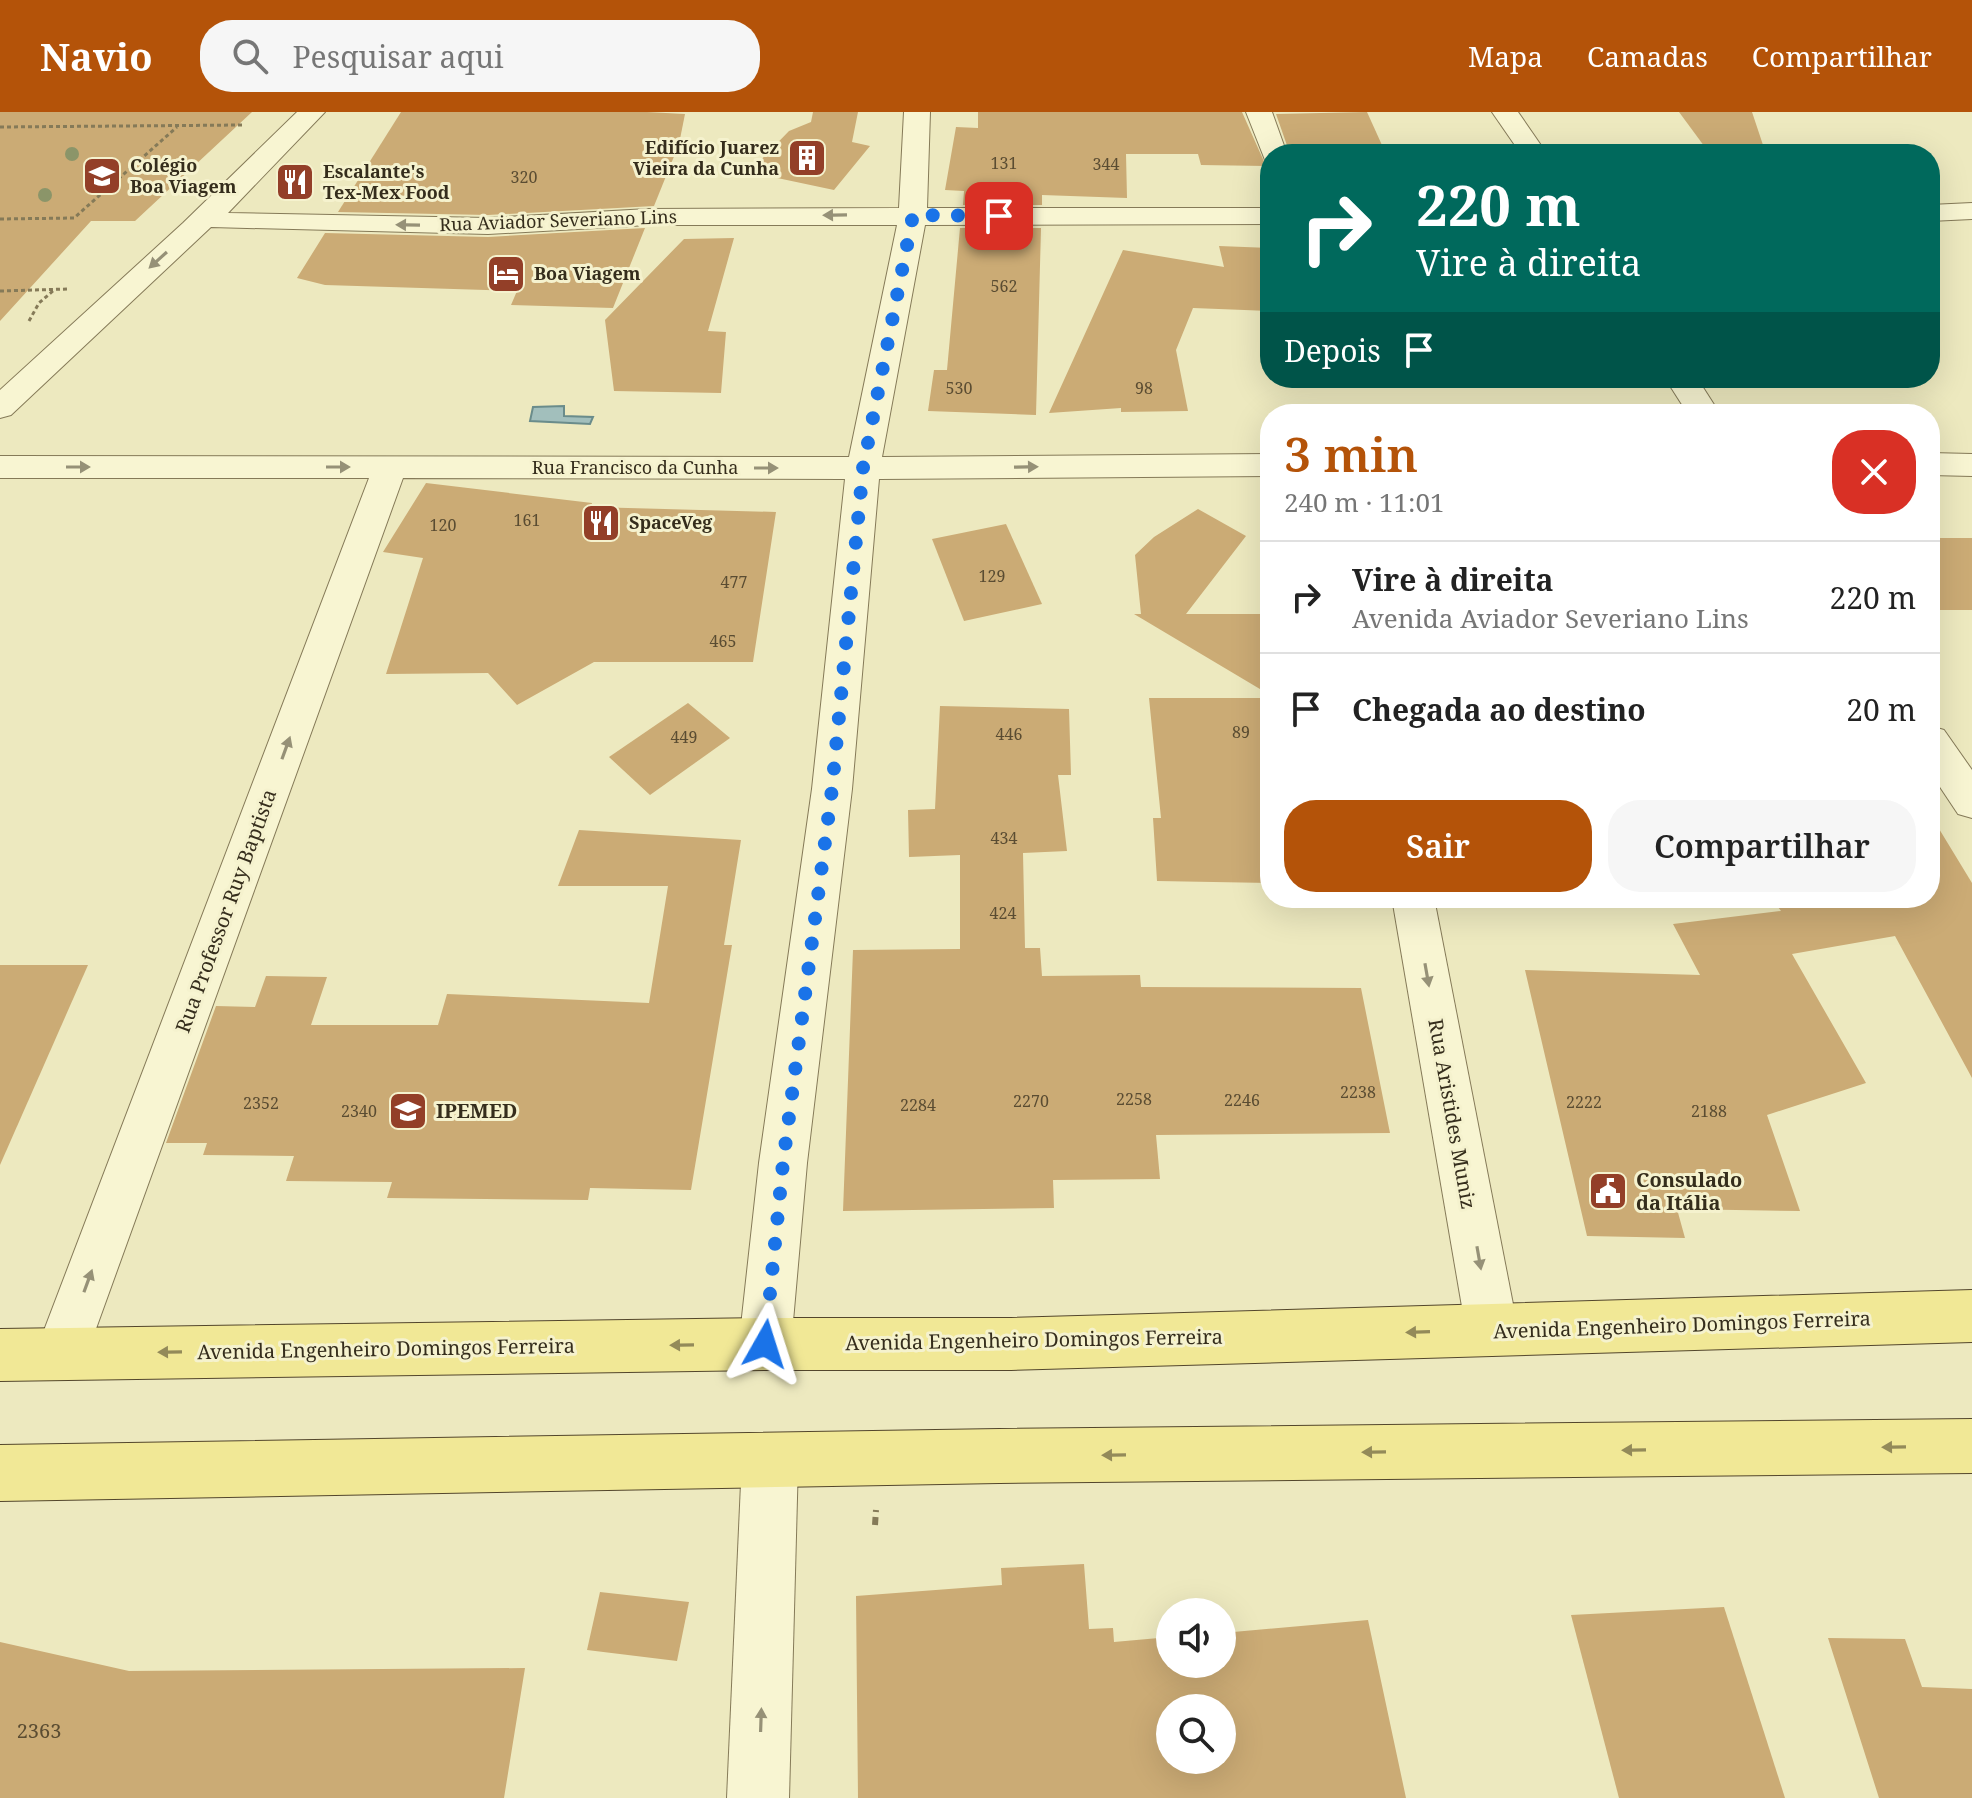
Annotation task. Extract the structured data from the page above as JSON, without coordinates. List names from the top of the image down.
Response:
{
  "streets": {
    "main road": ["Avenida Engenheiro Domingos Ferreira"],
    "street": [
      "Rua Aviador Severiano Lins",
      "Rua Francisco da Cunha",
      "Rua Professor Ruy Baptista",
      "Rua Aristides Muniz"
    ]
  },
  "crossings": [
    ["Rua Francisco da Cunha", "Rua Professor Ruy Baptista"],
    ["Rua Professor Ruy Baptista", "Avenida Engenheiro Domingos Ferreira"],
    ["Rua Aristides Muniz", "Avenida Engenheiro Domingos Ferreira"]
  ],
  "one_way": [
    "Rua Aviador Severiano Lins",
    "Rua Francisco da Cunha",
    "Rua Professor Ruy Baptista",
    "Rua Aristides Muniz"
  ],
  "places": {
    "building": ["Edifício Juarez Vieira da Cunha"],
    "school or university": ["Colégio Boa Viagem", "IPEMED"],
    "restaurant": ["Escalante's Tex-Mex Food", "SpaceVeg"],
    "hotel": ["Boa Viagem"],
    "public building": ["Consulado da Itália"]
  },
  "house_numbers": [
    "131",
    "344",
    "320",
    "562",
    "530",
    "98",
    "161",
    "120",
    "129",
    "477",
    "465",
    "89",
    "446",
    "449",
    "434",
    "424",
    "2238",
    "2258",
    "2246",
    "2270",
    "2222",
    "2352",
    "2284",
    "2340",
    "2188",
    "2363"
  ],
  "page": {
    "header": "Navio",
    "search": "Pesquisar aqui",
    "nav": ["Mapa", "Camadas", "Compartilhar"],
    "turn": ["220 m", "Vire à direita"],
    "then": "Depois",
    "heading": ["3 min", "240 m · 11:01"],
    "list": [
      {
        "name": "Vire à direita",
        "note": "Avenida Aviador Severiano Lins",
        "value": "220 m"
      },
      {
        "name": "Chegada ao destino",
        "value": "20 m"
      }
    ],
    "buttons": ["Sair", "Compartilhar"]
  }
}
